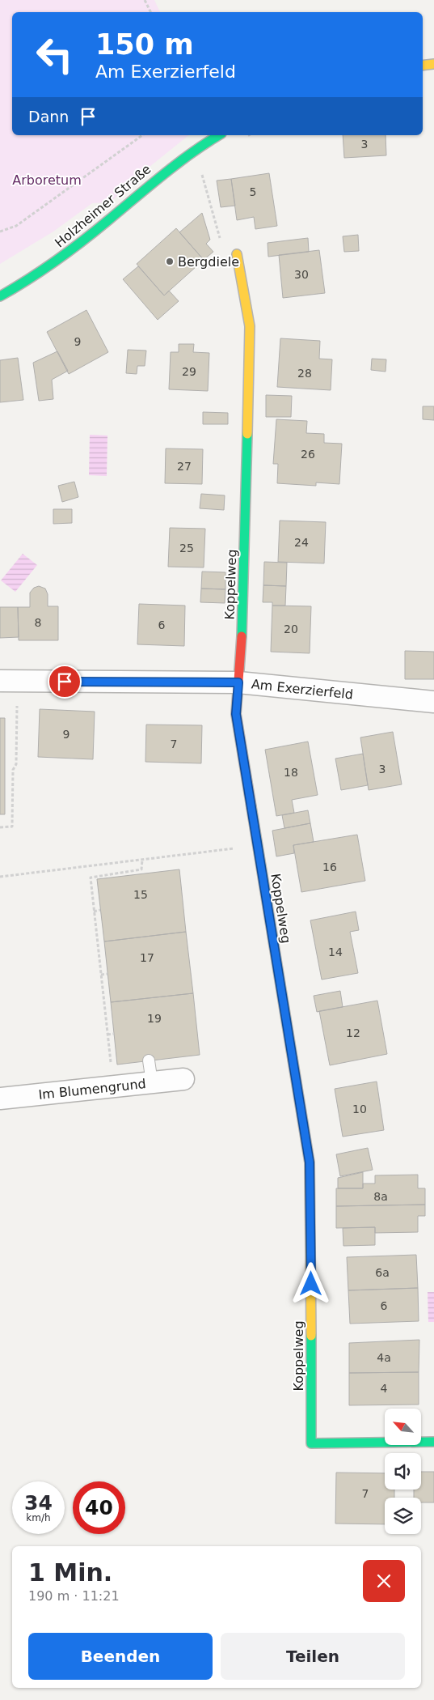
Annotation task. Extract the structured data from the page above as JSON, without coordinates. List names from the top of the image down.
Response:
{
  "streets": {
    "street": [
      "Holzheimer Straße",
      "Koppelweg",
      "Am Exerzierfeld",
      "Im Blumengrund"
    ]
  },
  "crossings": [
    ["Koppelweg", "Am Exerzierfeld"]
  ],
  "parks": ["Arboretum"],
  "places": ["Bergdiele"],
  "house_numbers": [
    "3",
    "5",
    "30",
    "9",
    "29",
    "28",
    "26",
    "27",
    "24",
    "25",
    "8",
    "6",
    "20",
    "9",
    "7",
    "3",
    "18",
    "16",
    "15",
    "14",
    "17",
    "19",
    "12",
    "10",
    "8a",
    "6a",
    "6",
    "4a",
    "4",
    "7"
  ],
  "north": "top left",
  "page": {
    "turn": ["150 m", "Am Exerzierfeld"],
    "then": "Dann",
    "speed": "34 km/h",
    "limit": "40",
    "heading": ["1 Min.", "190 m · 11:21"],
    "buttons": ["Beenden", "Teilen"]
  }
}
